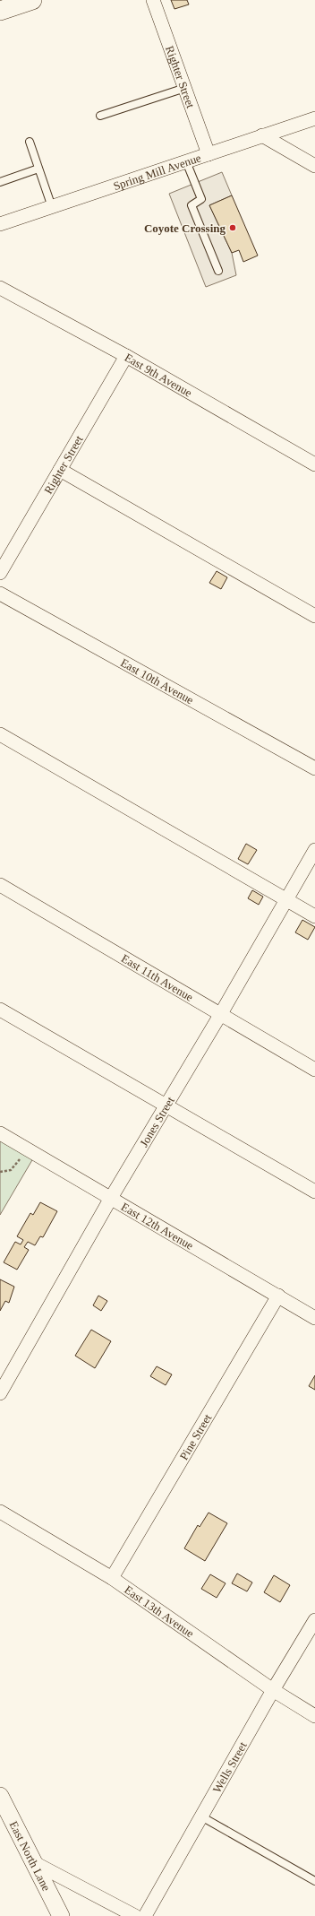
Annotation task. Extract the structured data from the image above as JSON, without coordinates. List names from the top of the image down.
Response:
{
  "streets": {
    "street": [
      "Righter Street",
      "Spring Mill Avenue",
      "East 9th Avenue",
      "East 10th Avenue",
      "East 11th Avenue",
      "Jones Street",
      "East 12th Avenue",
      "Pine Street",
      "East 13th Avenue",
      "Wells Street",
      "East North Lane"
    ]
  },
  "crossings": [
    ["Righter Street", "Spring Mill Avenue"],
    ["Righter Street", "East 9th Avenue"],
    ["East 11th Avenue", "Jones Street"],
    ["Jones Street", "East 12th Avenue"],
    ["East 12th Avenue", "Pine Street"],
    ["Pine Street", "East 13th Avenue"],
    ["East 13th Avenue", "Wells Street"]
  ],
  "places": ["Coyote Crossing"]
}
